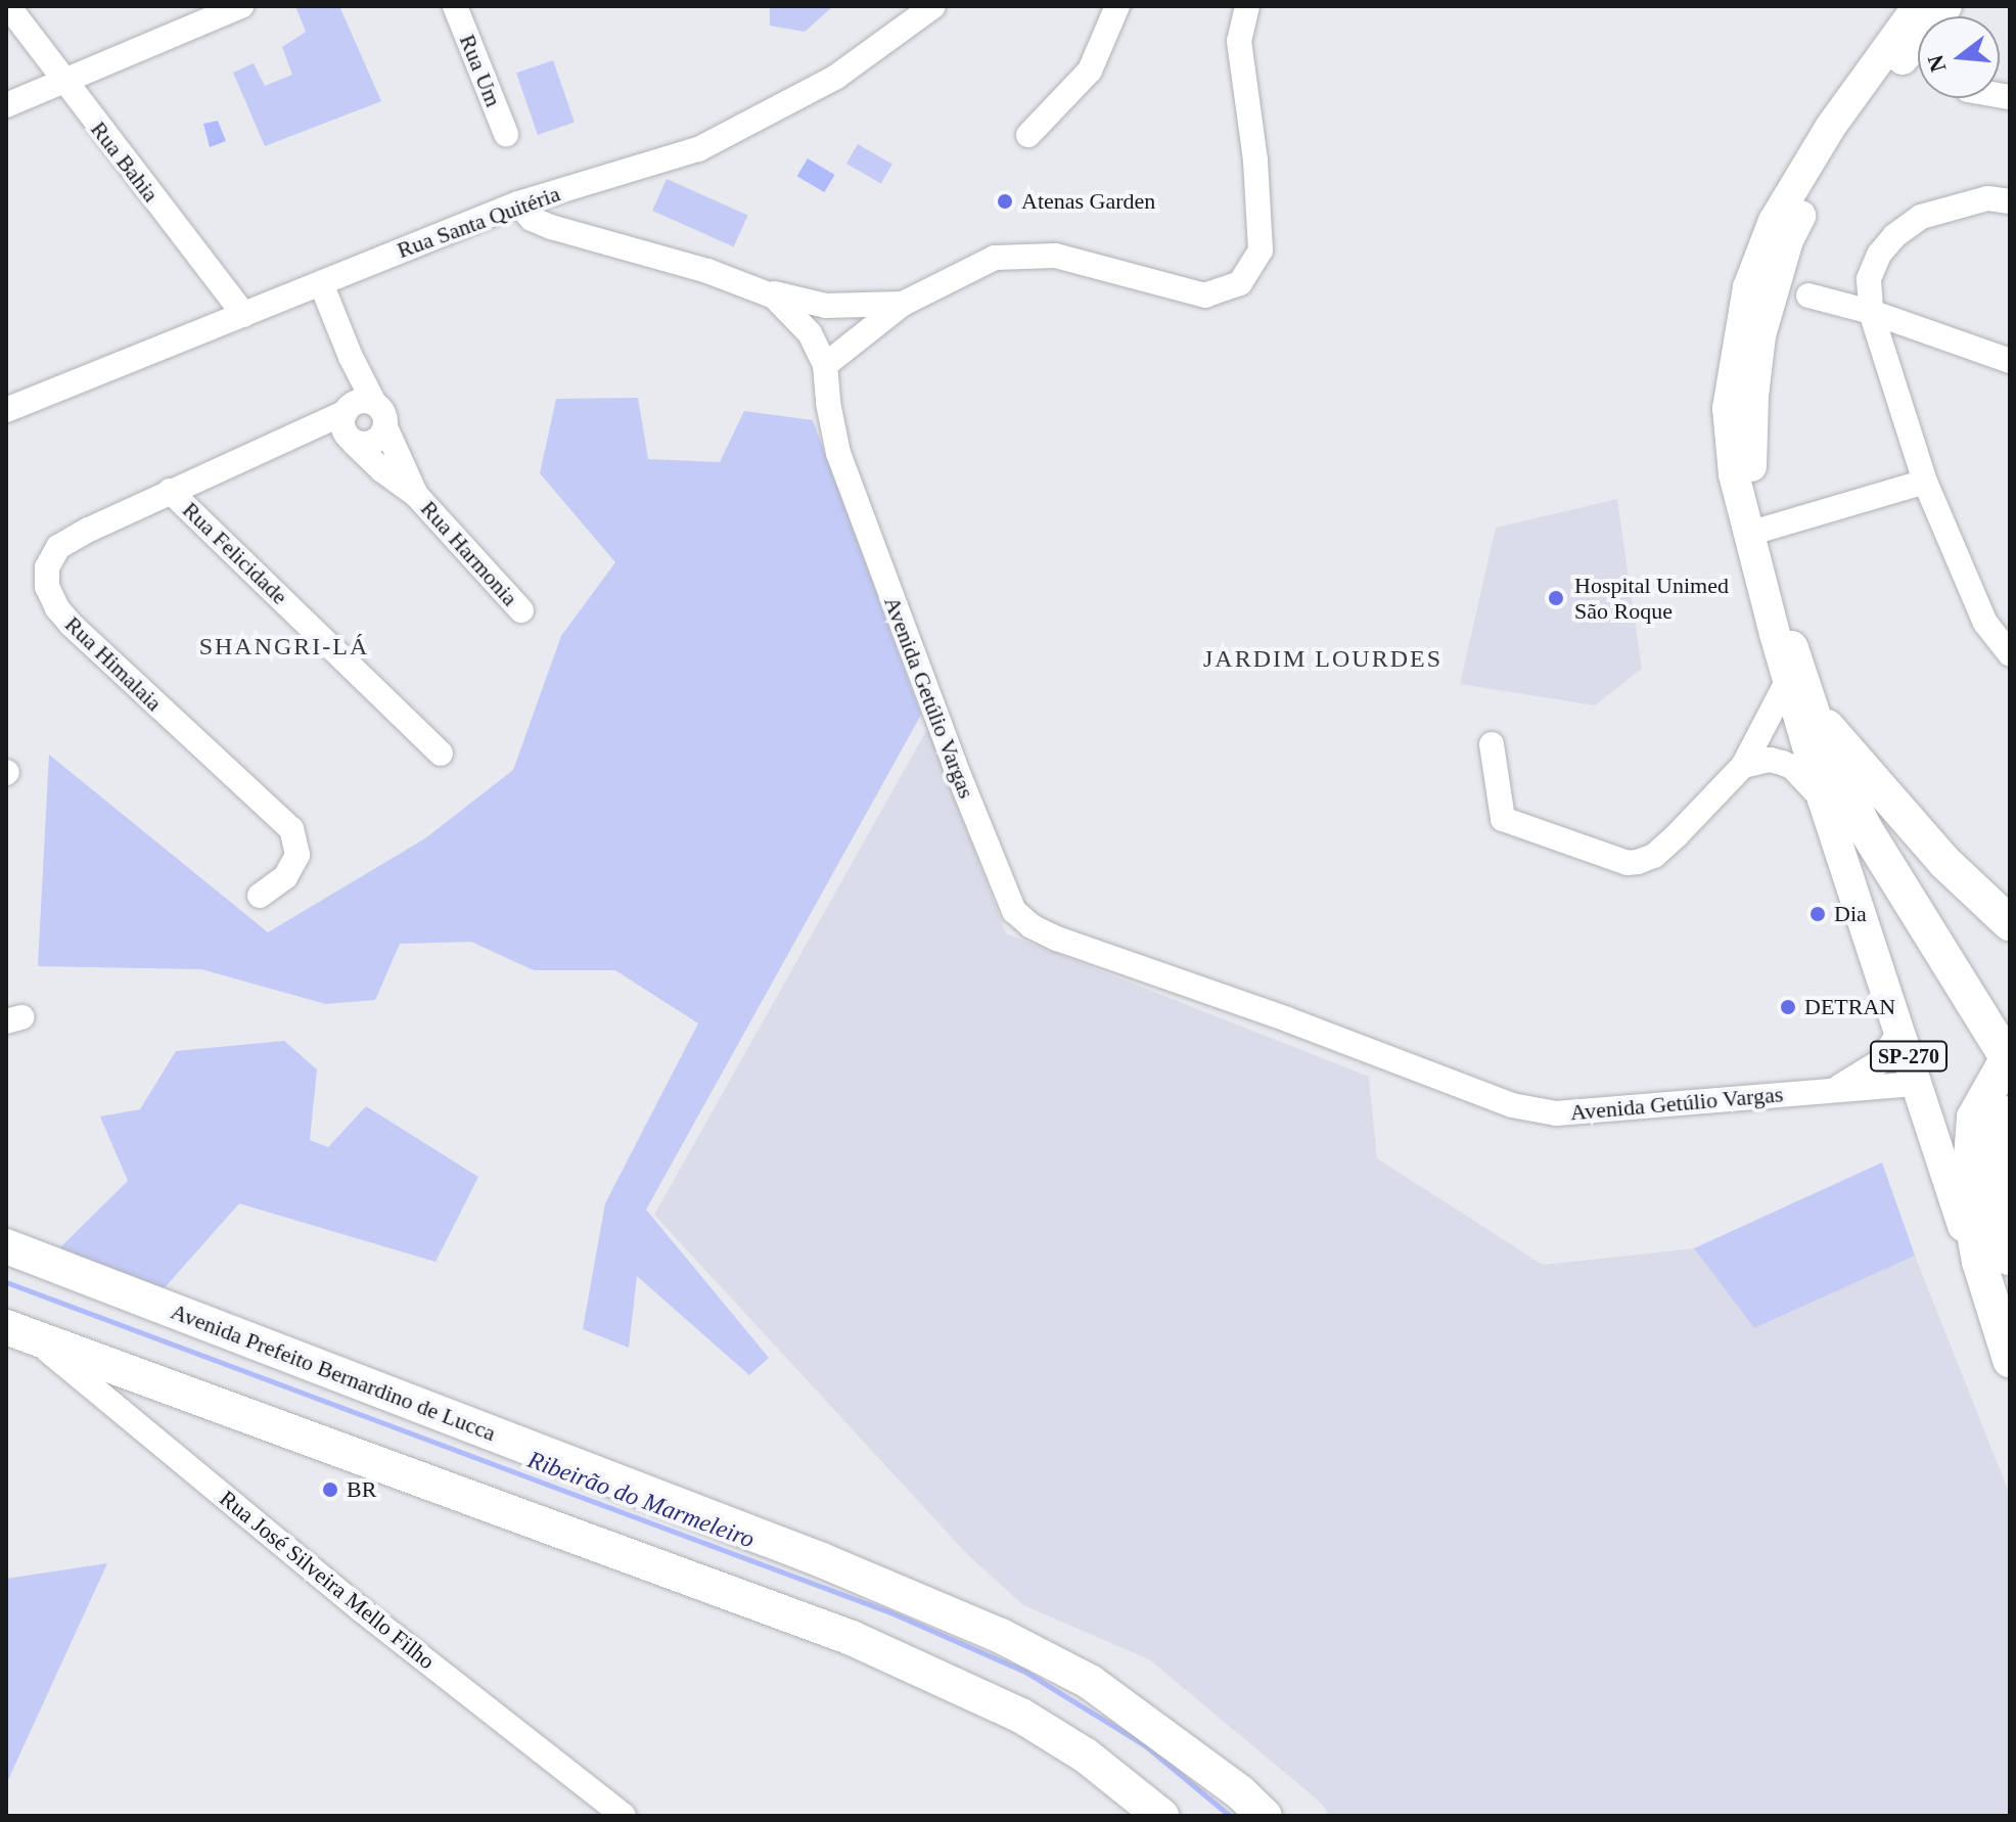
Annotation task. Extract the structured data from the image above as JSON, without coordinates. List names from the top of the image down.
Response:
{
  "streets": {
    "highway": ["SP-270", "Avenida Prefeito Bernardino de Lucca"],
    "street": [
      "Rua Um",
      "Rua Bahia",
      "Rua Santa Quitéria",
      "Rua Felicidade",
      "Rua Harmonia",
      "Rua Himalaia",
      "Avenida Getúlio Vargas",
      "Rua José Silveira Mello Filho"
    ]
  },
  "crossings": [
    ["Rua Bahia", "Rua Santa Quitéria"],
    ["Rua Santa Quitéria", "Rua Harmonia"],
    ["Rua Felicidade", "Rua Himalaia"],
    ["Rua Harmonia", "Rua Himalaia"],
    ["Avenida Getúlio Vargas", "SP-270"]
  ],
  "districts": ["SHANGRI-LÁ", "JARDIM LOURDES"],
  "water": ["Ribeirão do Marmeleiro"],
  "places": [
    "Atenas Garden",
    "Hospital Unimed São Roque",
    "Dia",
    "DETRAN",
    "BR"
  ],
  "north": "left"
}
